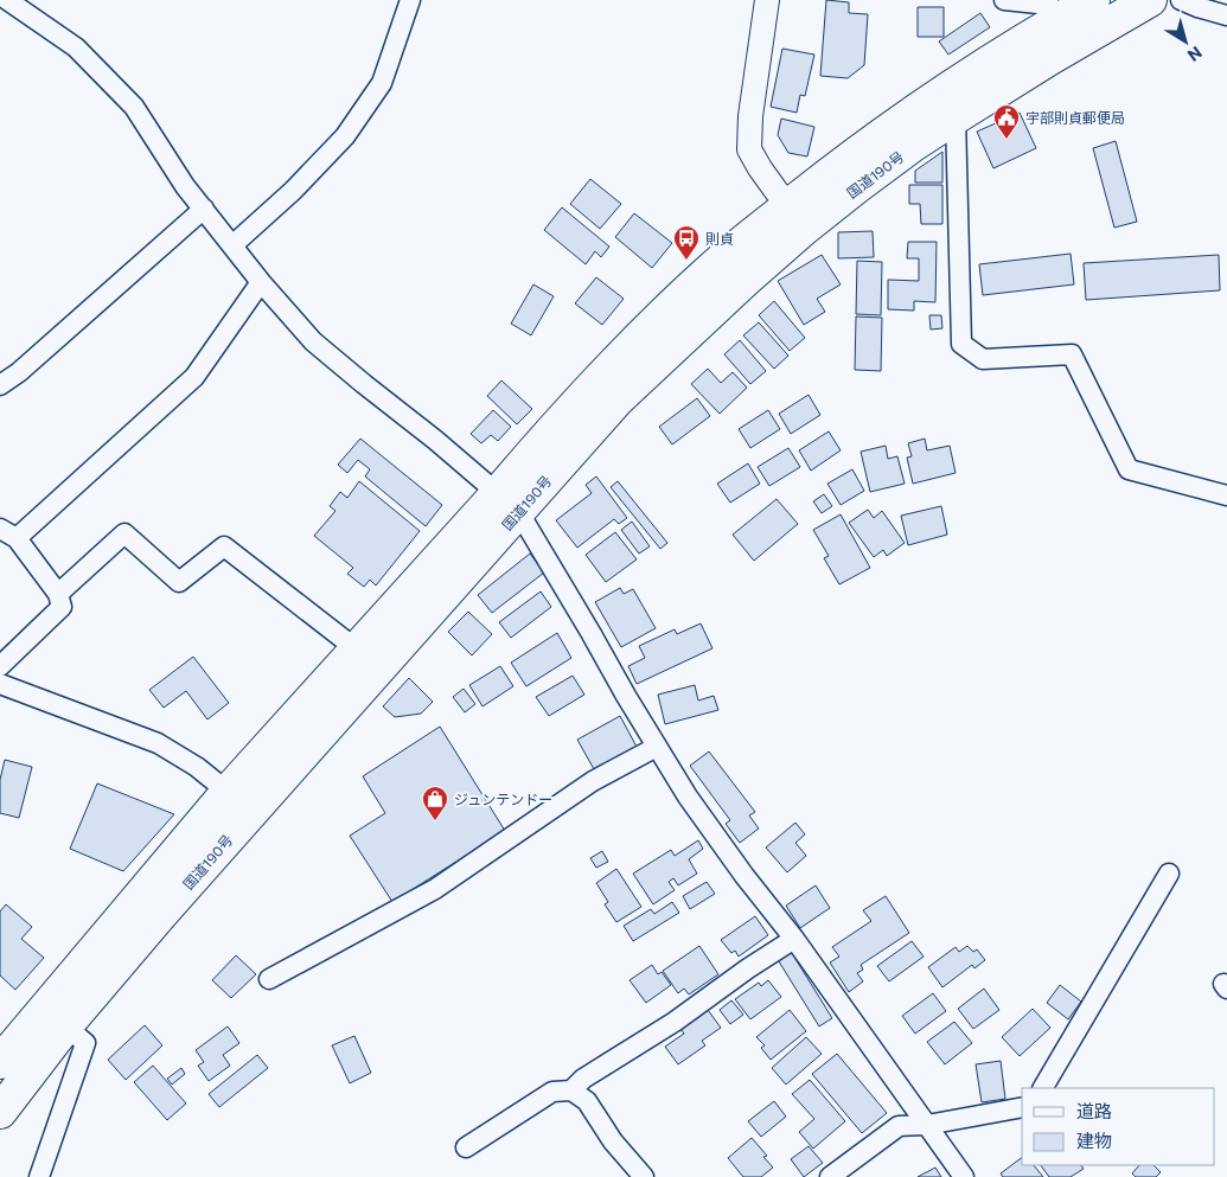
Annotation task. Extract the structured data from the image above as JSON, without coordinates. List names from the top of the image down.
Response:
{
  "streets": {
    "highway": ["国道190号"]
  },
  "places": {
    "public building": ["宇部則貞郵便局"],
    "bus stop": ["則貞"],
    "shop": ["ジュンテンドー"]
  },
  "legend": ["道路", "建物"],
  "north": "bottom right"
}
